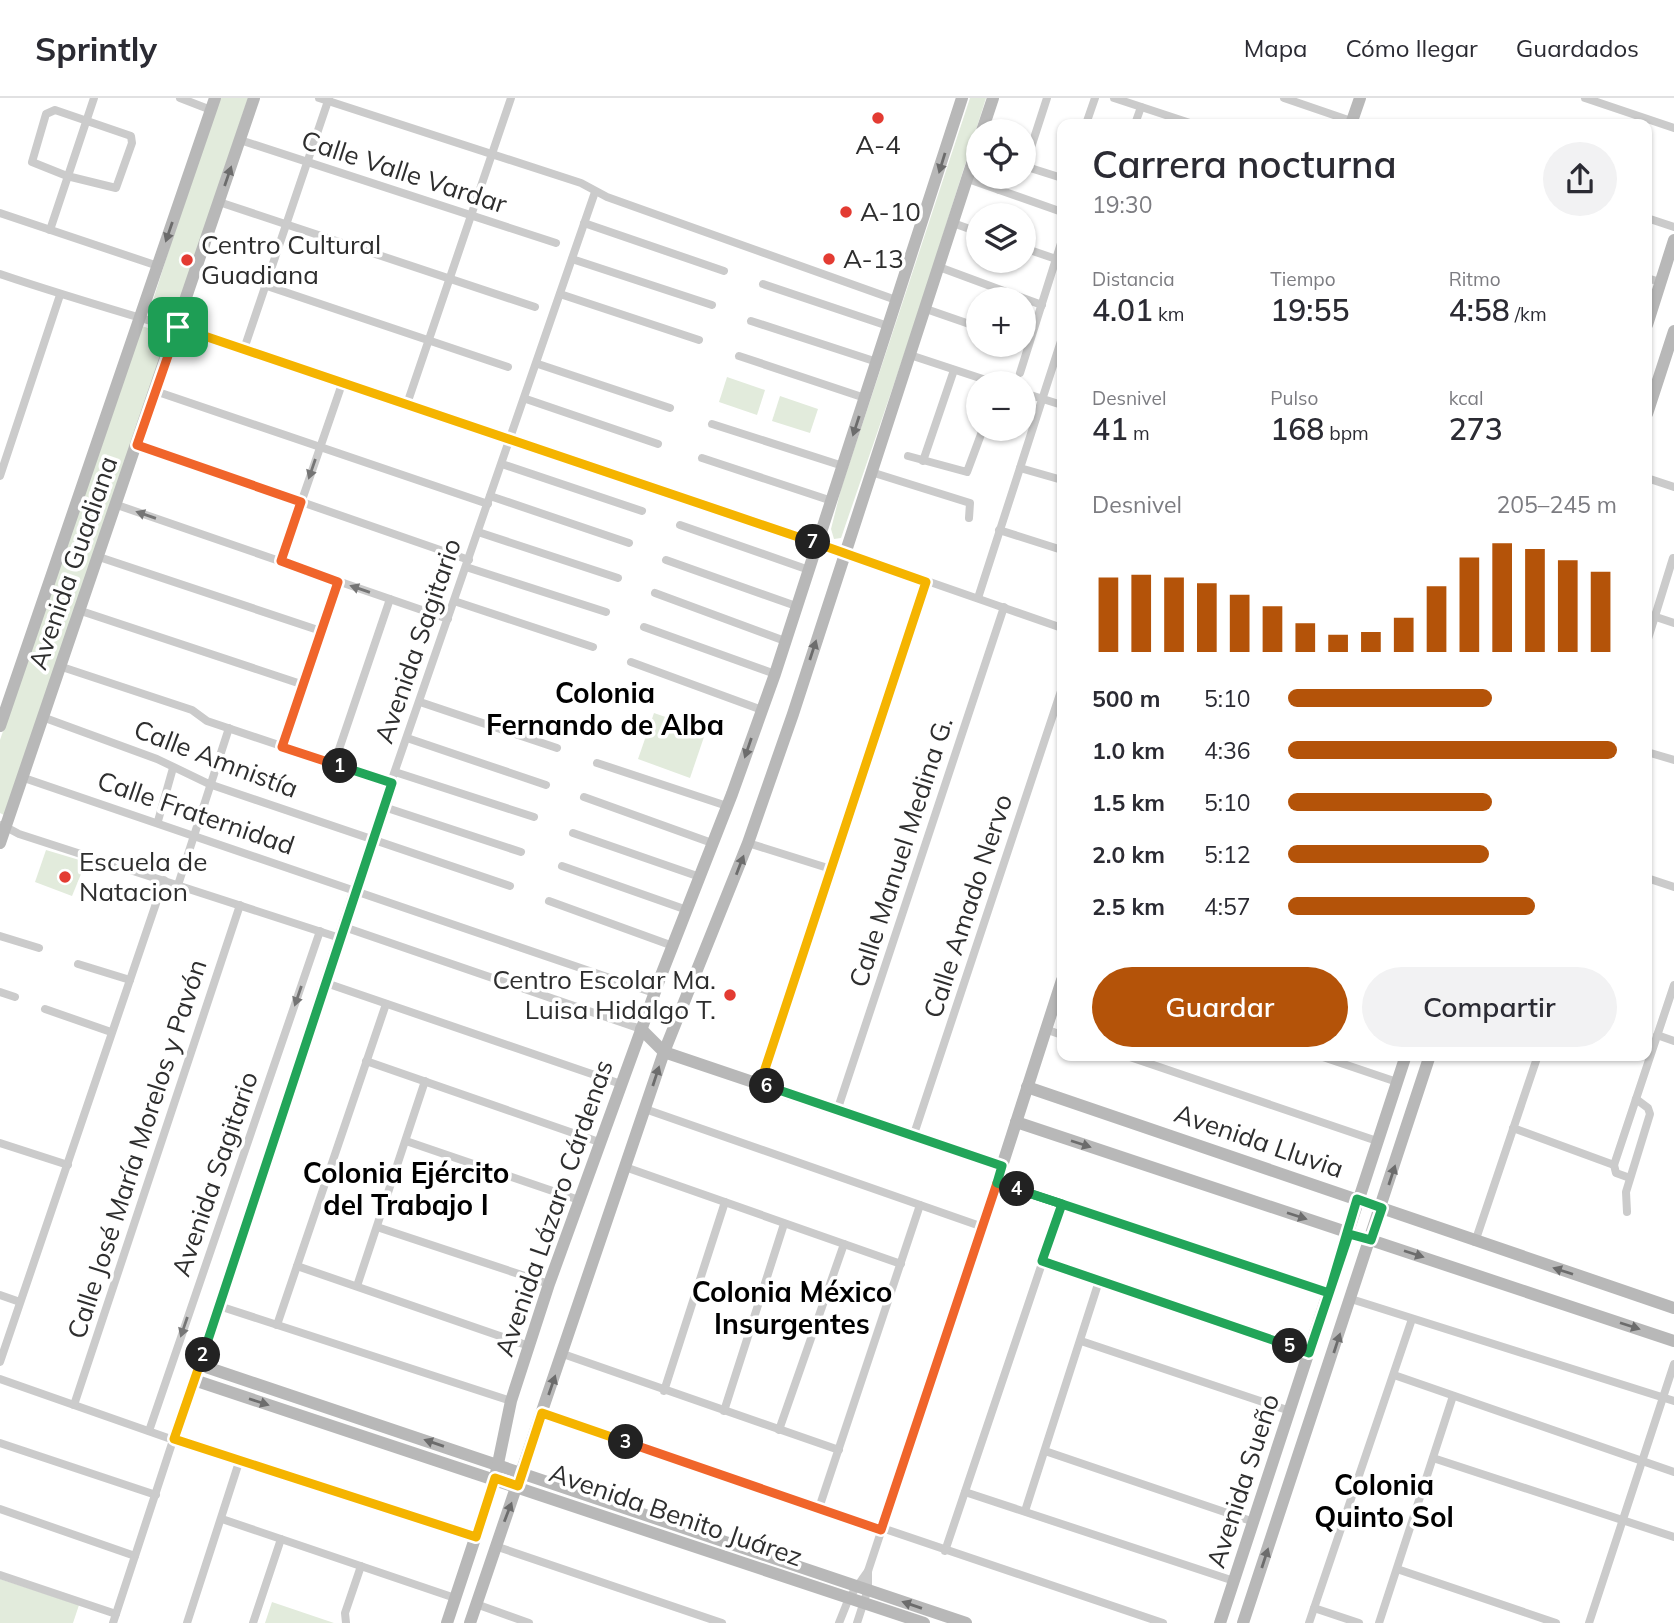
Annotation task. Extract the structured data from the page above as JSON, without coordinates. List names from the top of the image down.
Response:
{
  "streets": {
    "street": [
      "Calle Valle Vardar",
      "Avenida Guadiana",
      "Avenida Sagitario",
      "Calle Amnistía",
      "Calle Fraternidad",
      "Calle Manuel Medina G.",
      "Calle Amado Nervo",
      "Avenida Lluvia",
      "Calle José María Morelos y Pavón",
      "Avenida Lázaro Cárdenas",
      "Avenida Sueño",
      "Avenida Benito Juárez"
    ]
  },
  "crossings": [
    ["Calle Valle Vardar", "Avenida Guadiana"],
    ["Avenida Guadiana", "Calle Amnistía"],
    ["Avenida Guadiana", "Calle Fraternidad"],
    ["Avenida Sagitario", "Calle Amnistía"],
    ["Avenida Sagitario", "Calle Fraternidad"],
    ["Avenida Sagitario", "Avenida Benito Juárez"],
    ["Calle Fraternidad", "Avenida Lázaro Cárdenas"],
    ["Avenida Lluvia", "Avenida Sueño"],
    ["Avenida Lázaro Cárdenas", "Avenida Benito Juárez"]
  ],
  "districts": [
    "Colonia Fernando de Alba",
    "Colonia Ejército del Trabajo I",
    "Colonia México Insurgentes",
    "Colonia Quinto Sol"
  ],
  "places": [
    "A-4",
    "A-10",
    "A-13",
    "Centro Cultural Guadiana",
    "Escuela de Natacion",
    "Centro Escolar Ma. Luisa Hidalgo T."
  ],
  "page": {
    "header": "Sprintly",
    "nav": ["Mapa", "Cómo llegar", "Guardados"],
    "map_buttons": ["+", "−"],
    "heading": ["Carrera nocturna", "19:30"],
    "stats": [
      ["Distancia", "4.01 km"],
      ["Tiempo", "19:55"],
      ["Ritmo", "4:58 /km"],
      ["Desnivel", "41 m"],
      ["Pulso", "168 bpm"],
      ["kcal", "273"]
    ],
    "chart": ["Desnivel", "205–245 m"],
    "pins": [
      "7",
      "1",
      "6",
      "4",
      "5",
      "2",
      "3"
    ],
    "list": [
      {
        "name": "500 m",
        "note": "5:10"
      },
      {
        "name": "1.0 km",
        "note": "4:36"
      },
      {
        "name": "1.5 km",
        "note": "5:10"
      },
      {
        "name": "2.0 km",
        "note": "5:12"
      },
      {
        "name": "2.5 km",
        "note": "4:57"
      }
    ],
    "buttons": ["Guardar", "Compartir"]
  }
}
